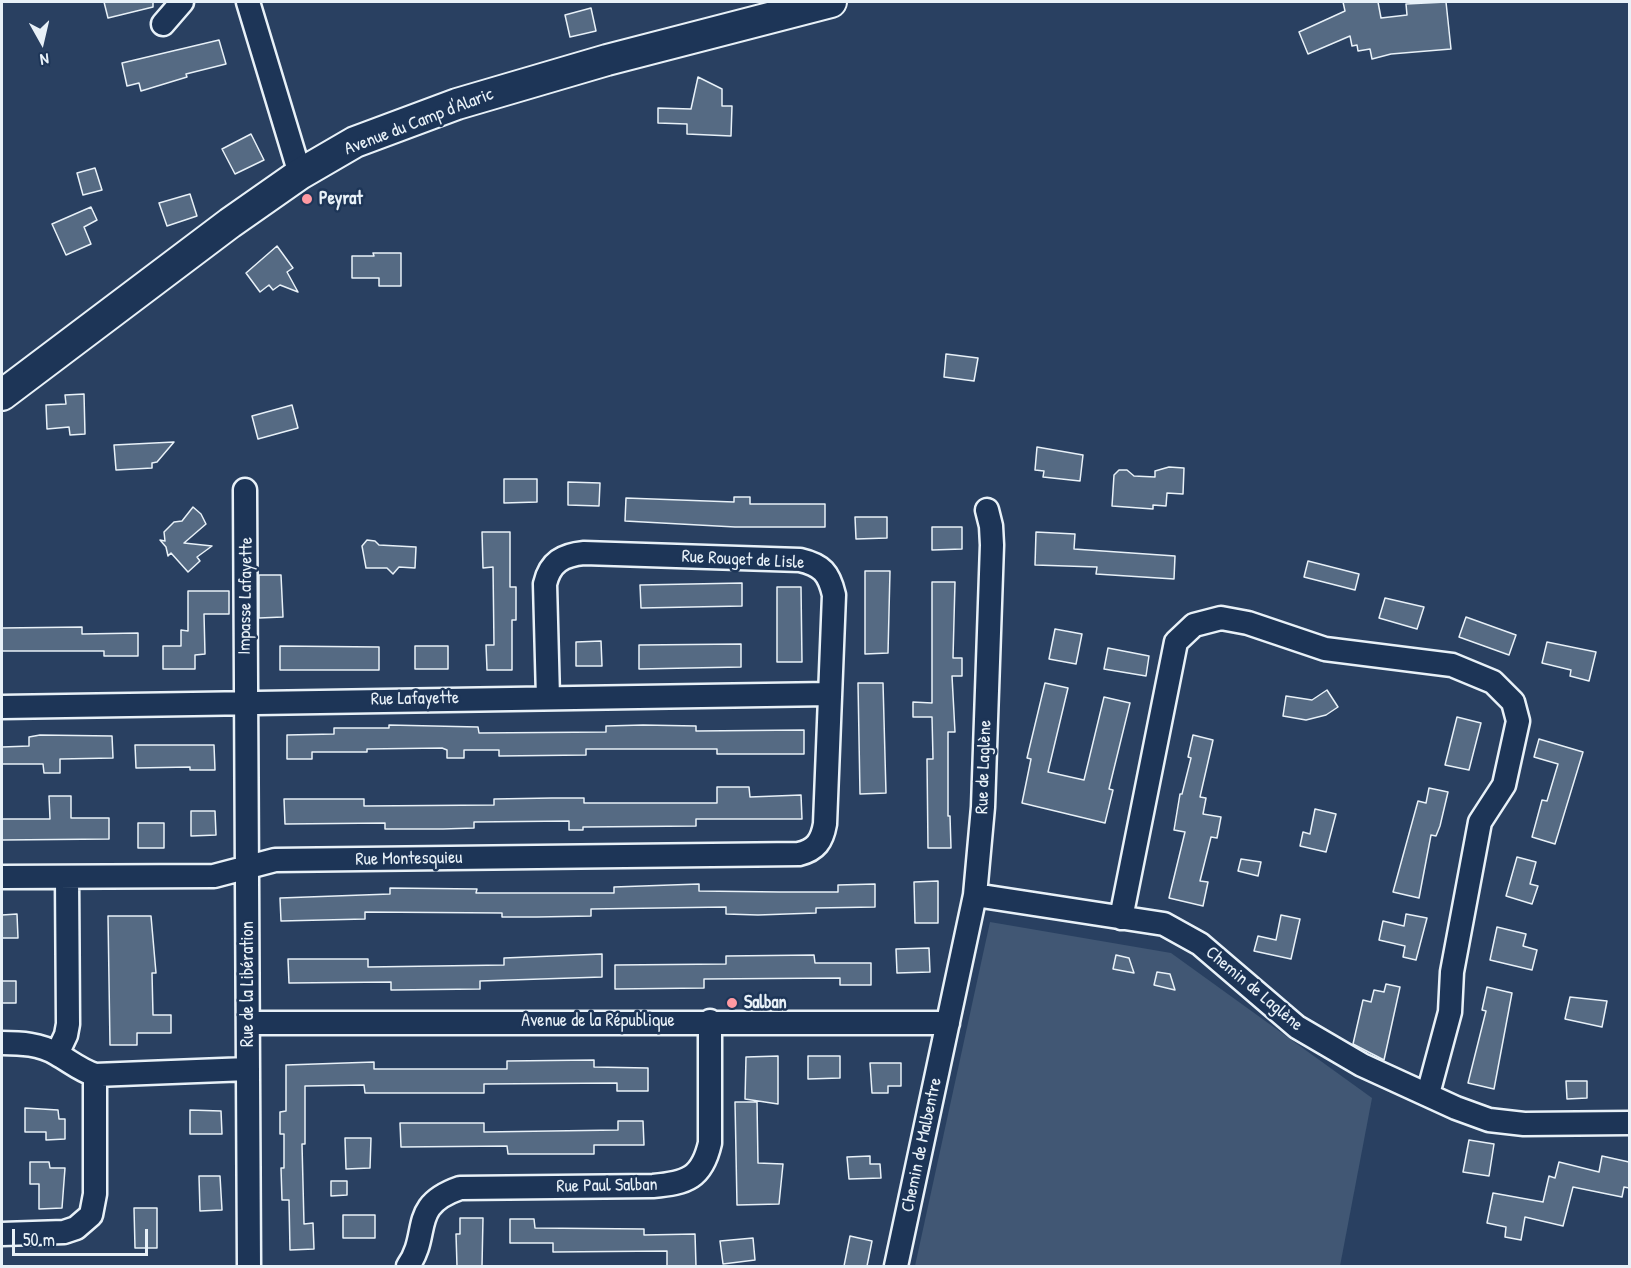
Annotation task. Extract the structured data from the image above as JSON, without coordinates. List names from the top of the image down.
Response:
{
  "streets": {
    "main road": ["Avenue du Camp d'Alaric"],
    "street": [
      "Rue Rouget de Lisle",
      "Impasse Lafayette",
      "Rue Lafayette",
      "Rue de Laglène",
      "Rue Montesquieu",
      "Rue de la Libération",
      "Chemin de Laglène",
      "Avenue de la République",
      "Chemin de Malbentre",
      "Rue Paul Salban"
    ]
  },
  "crossings": [
    ["Rue Rouget de Lisle", "Rue Lafayette"],
    ["Rue Rouget de Lisle", "Rue Montesquieu"],
    ["Impasse Lafayette", "Rue Lafayette"],
    ["Impasse Lafayette", "Rue de la Libération"],
    ["Rue Lafayette", "Rue de la Libération"],
    ["Rue de Laglène", "Chemin de Laglène"],
    ["Rue de Laglène", "Avenue de la République"],
    ["Rue de Laglène", "Chemin de Malbentre"],
    ["Rue Montesquieu", "Rue de la Libération"],
    ["Rue de la Libération", "Avenue de la République"],
    ["Avenue de la République", "Chemin de Malbentre"],
    ["Avenue de la République", "Rue Paul Salban"]
  ],
  "places": ["Peyrat", "Salban"],
  "scale_bar": "50 m",
  "north": "bottom"
}
